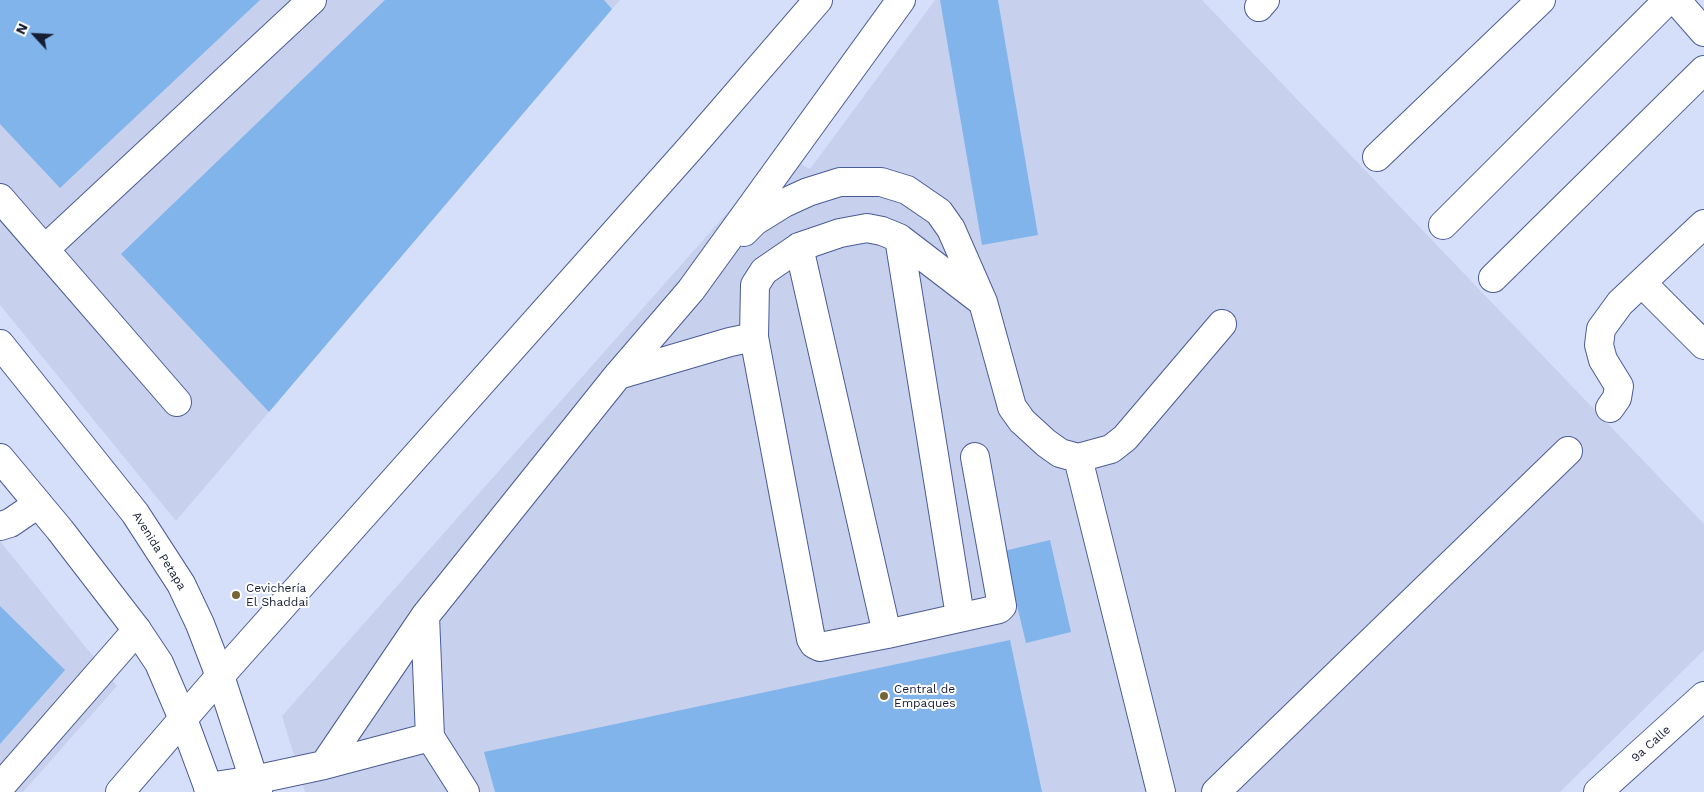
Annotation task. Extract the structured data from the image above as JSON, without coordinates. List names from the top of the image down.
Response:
{
  "streets": {
    "street": ["Avenida Petapa", "9a Calle"]
  },
  "places": ["Cevichería El Shaddai", "Central de Empaques"],
  "north": "top left"
}
